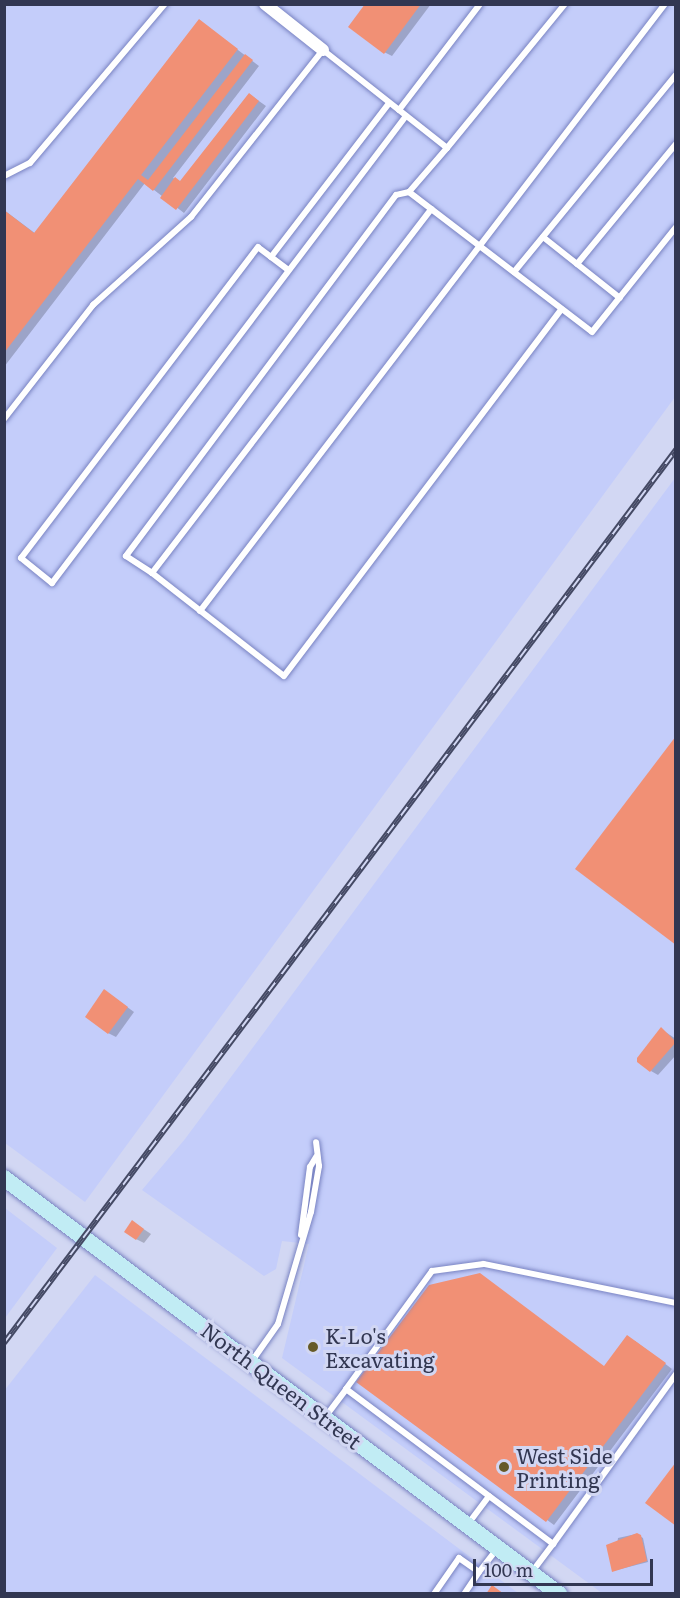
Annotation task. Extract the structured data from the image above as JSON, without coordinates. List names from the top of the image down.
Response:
{
  "streets": {
    "main road": ["North Queen Street"]
  },
  "places": ["K-Lo's Excavating", "West Side Printing"],
  "scale_bar": "100 m"
}
